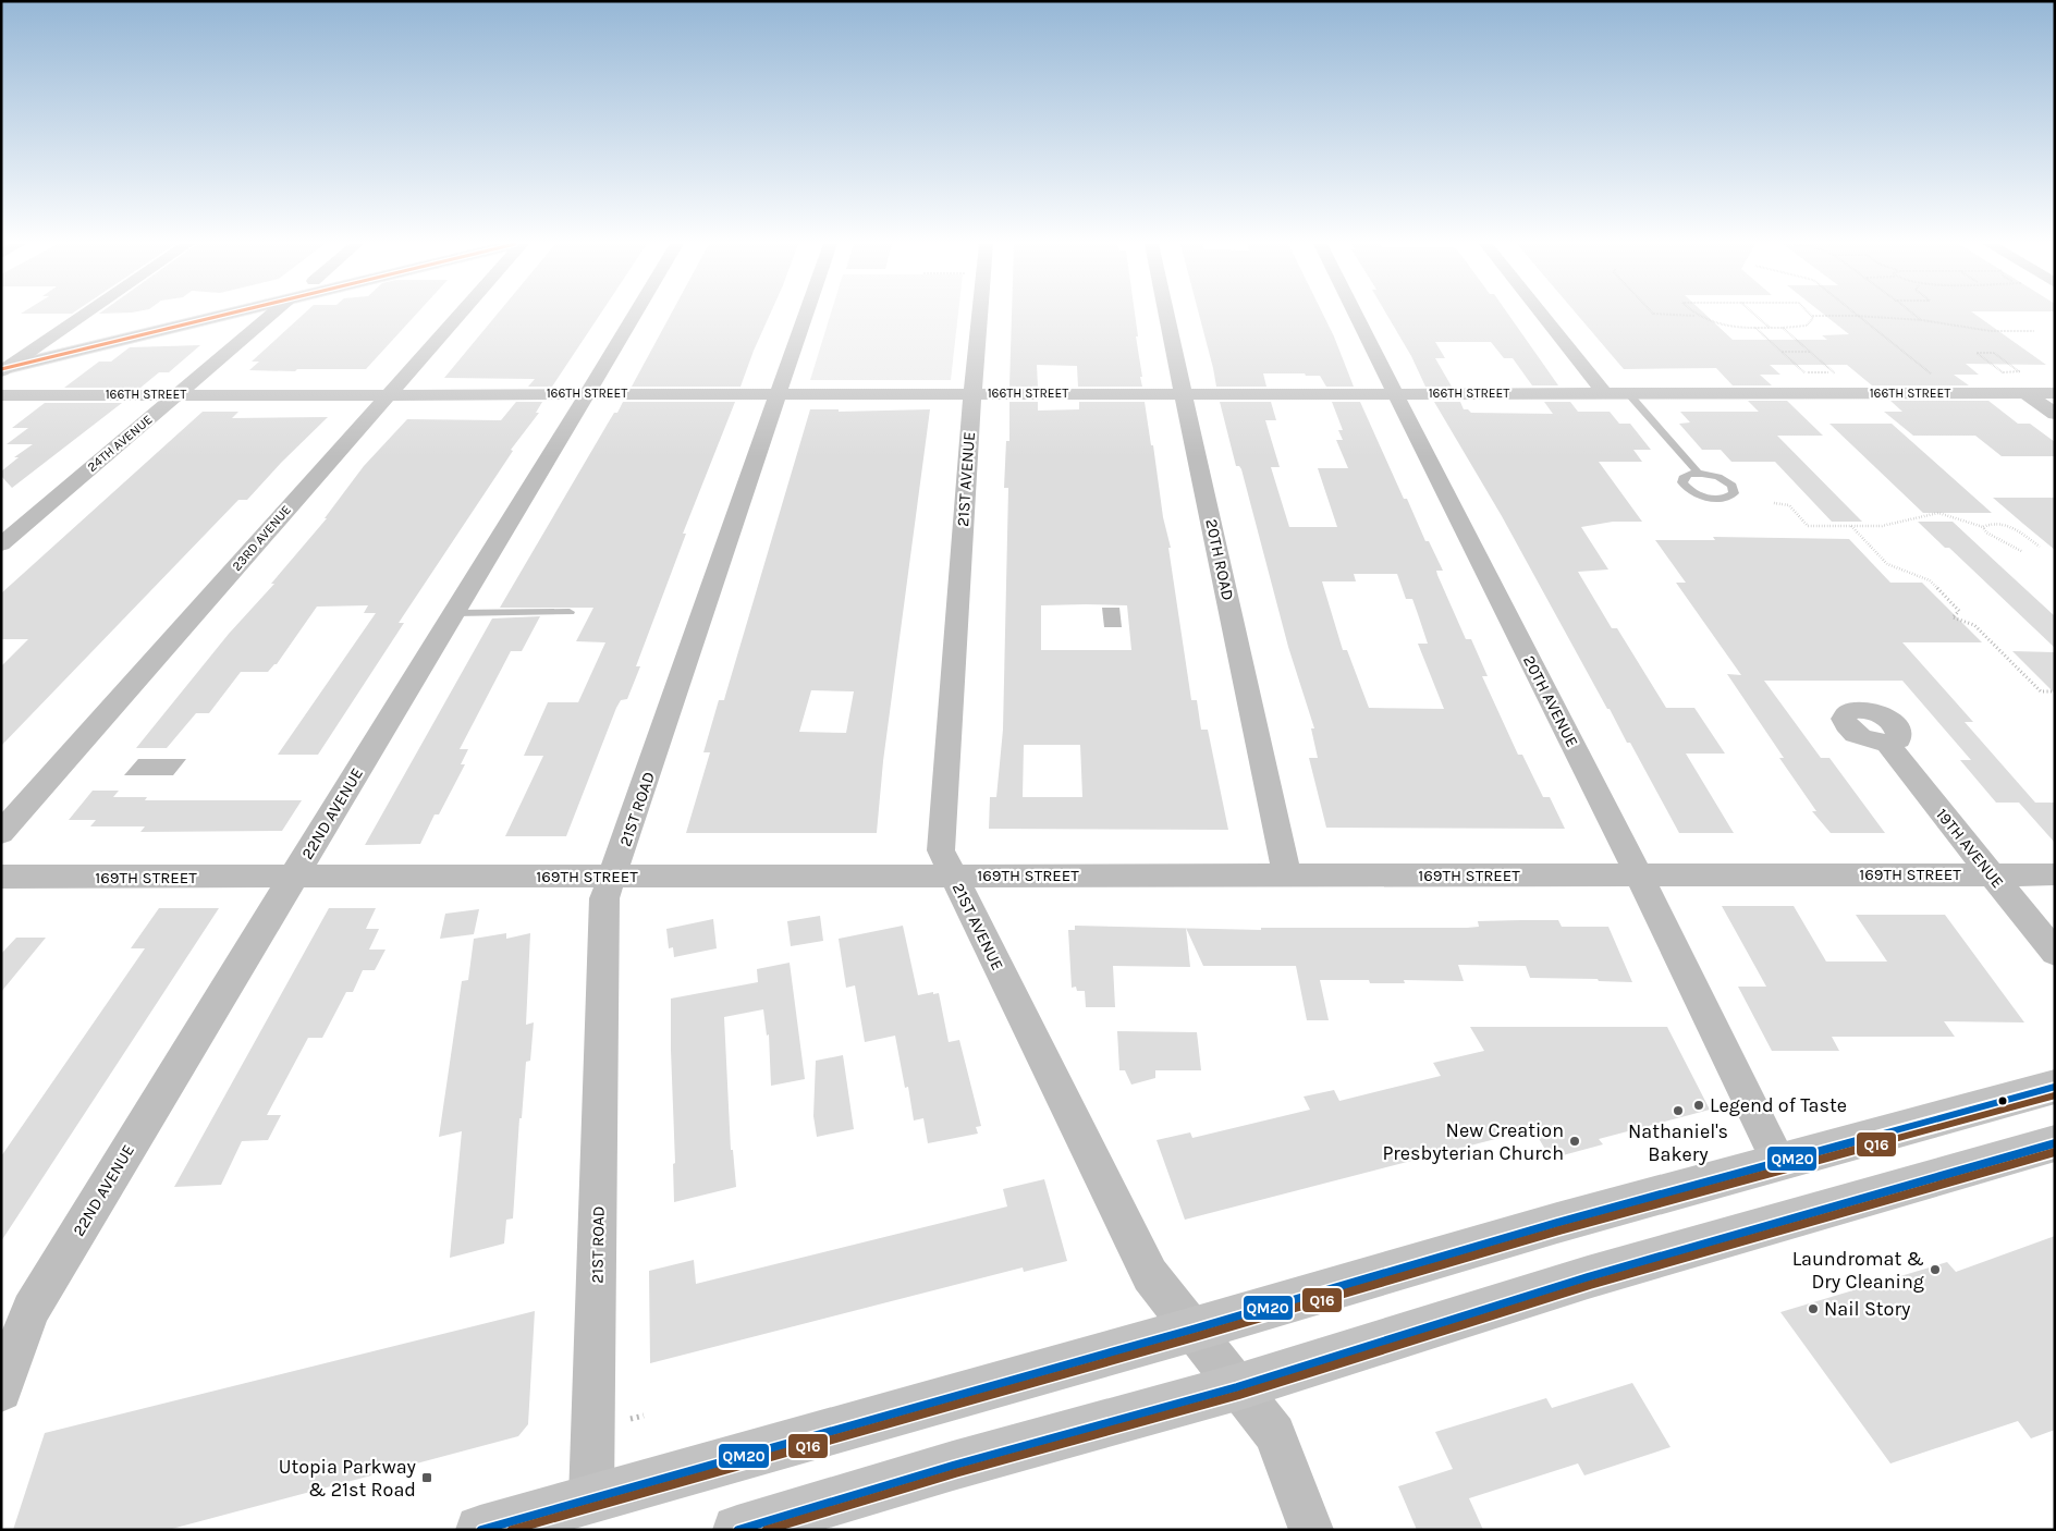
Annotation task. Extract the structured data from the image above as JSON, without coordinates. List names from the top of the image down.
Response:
{
  "streets": {
    "street": [
      "166TH STREET",
      "24TH AVENUE",
      "21ST AVENUE",
      "23RD AVENUE",
      "20TH ROAD",
      "20TH AVENUE",
      "21ST ROAD",
      "22ND AVENUE",
      "19TH AVENUE",
      "169TH STREET"
    ]
  },
  "crossings": [
    ["166TH STREET", "24TH AVENUE"],
    ["166TH STREET", "21ST AVENUE"],
    ["166TH STREET", "23RD AVENUE"],
    ["166TH STREET", "20TH ROAD"],
    ["166TH STREET", "20TH AVENUE"],
    ["166TH STREET", "21ST ROAD"],
    ["166TH STREET", "22ND AVENUE"],
    ["21ST AVENUE", "169TH STREET"],
    ["20TH ROAD", "169TH STREET"],
    ["20TH AVENUE", "169TH STREET"],
    ["21ST ROAD", "169TH STREET"],
    ["22ND AVENUE", "169TH STREET"],
    ["19TH AVENUE", "169TH STREET"]
  ],
  "places": {
    "other": [
      "Legend of Taste",
      "Nathaniel's Bakery",
      "New Creation Presbyterian Church",
      "Laundromat & Dry Cleaning",
      "Nail Story"
    ],
    "transit": ["Utopia Parkway & 21st Road"]
  },
  "lines": ["transit line QM20", "transit line Q16"]
}
